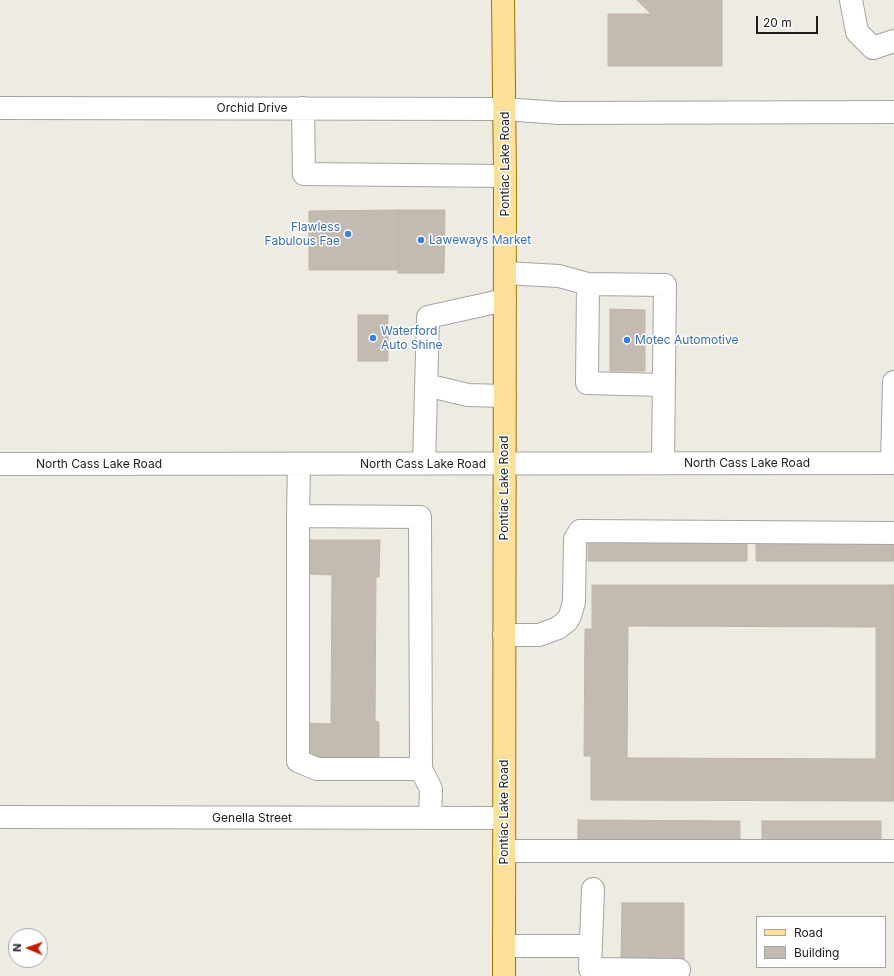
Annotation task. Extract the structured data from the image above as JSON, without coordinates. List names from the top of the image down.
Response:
{
  "streets": {
    "main road": ["Pontiac Lake Road"],
    "street": ["Orchid Drive", "North Cass Lake Road", "Genella Street"]
  },
  "crossings": [
    ["Orchid Drive", "Pontiac Lake Road"],
    ["Pontiac Lake Road", "North Cass Lake Road"],
    ["Pontiac Lake Road", "Genella Street"]
  ],
  "places": [
    "Flawless Fabulous Fae",
    "Laweways Market",
    "Waterford Auto Shine",
    "Motec Automotive"
  ],
  "legend": ["Road", "Building"],
  "scale_bar": "20 m",
  "north": "left"
}
